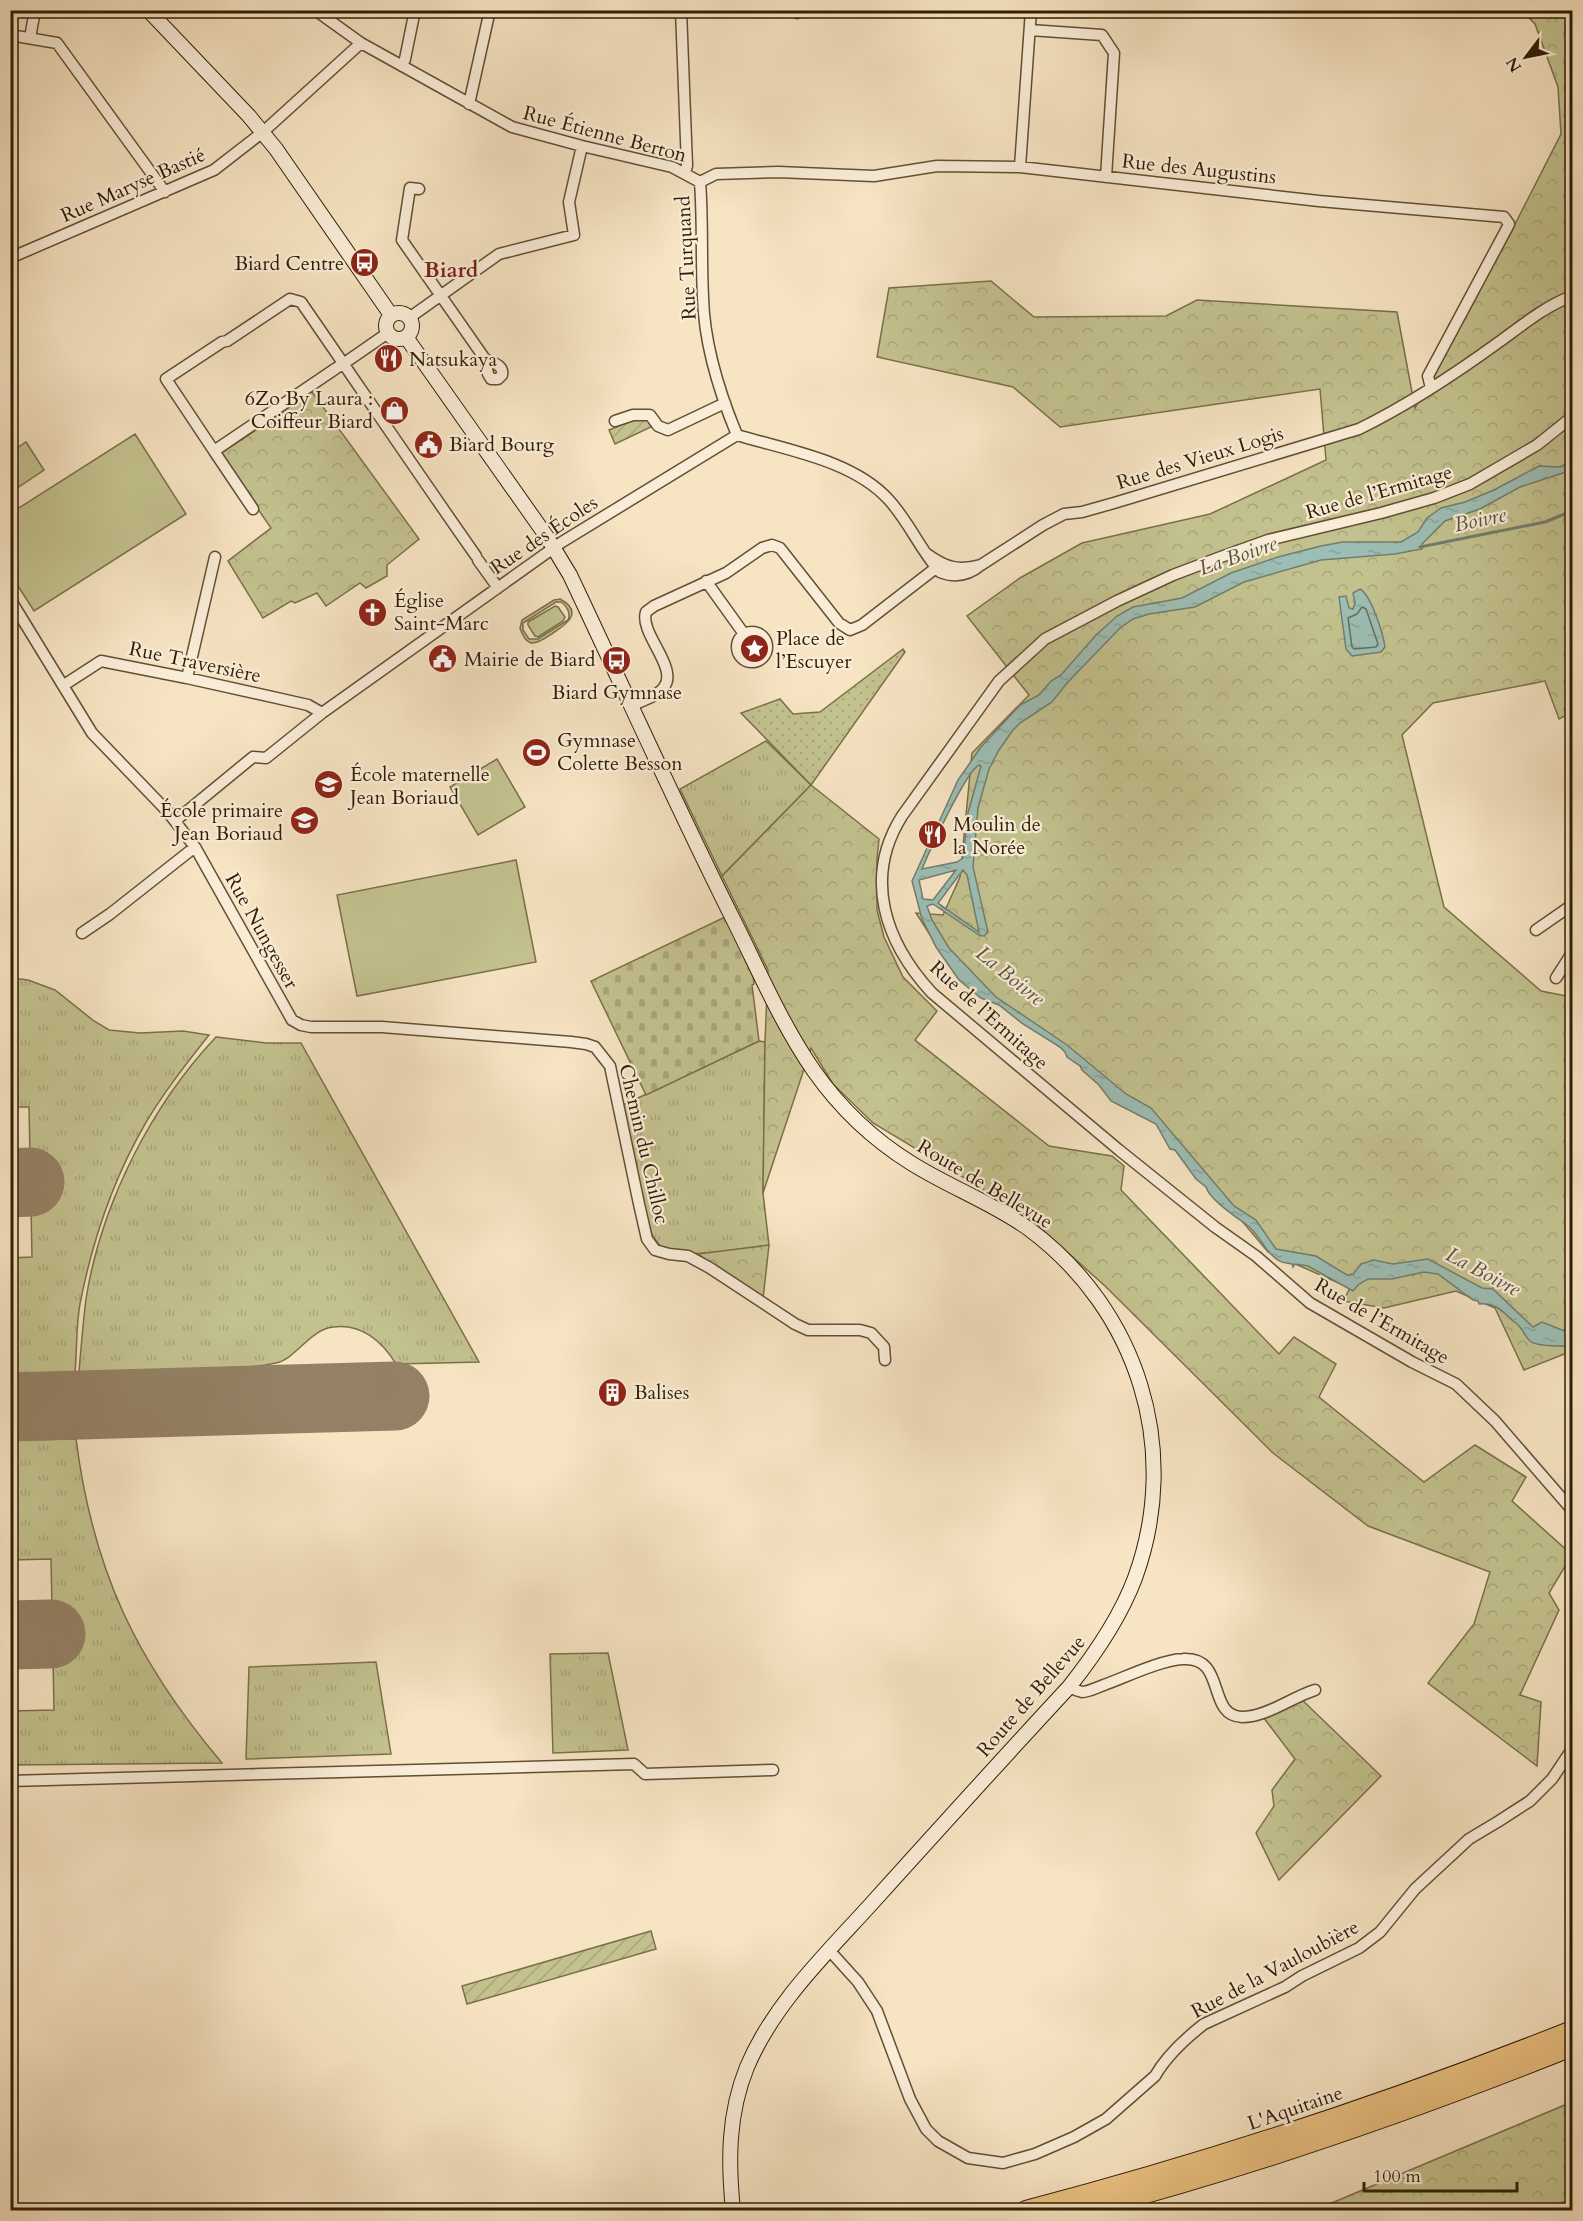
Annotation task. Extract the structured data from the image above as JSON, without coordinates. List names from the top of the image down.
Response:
{
  "streets": {
    "highway": ["L'Aquitaine"],
    "street": [
      "Rue Étienne Berton",
      "Rue des Augustins",
      "Rue Maryse Bastié",
      "Rue Turquand",
      "Rue des Vieux Logis",
      "Rue de l’Ermitage",
      "Rue des Écoles",
      "Rue Traversière",
      "Rue Nungesser",
      "Chemin du Chilloc",
      "Route de Bellevue",
      "Rue de la Vauloubière"
    ]
  },
  "crossings": [
    ["Rue Étienne Berton", "Rue des Augustins"],
    ["Rue Étienne Berton", "Rue Maryse Bastié"],
    ["Rue Étienne Berton", "Rue Turquand"],
    ["Rue des Augustins", "Rue Turquand"],
    ["Rue des Augustins", "Rue des Vieux Logis"],
    ["Rue Turquand", "Rue des Écoles"],
    ["Rue des Écoles", "Rue Traversière"],
    ["Rue des Écoles", "Rue Nungesser"],
    ["Rue des Écoles", "Route de Bellevue"],
    ["Rue Traversière", "Rue Nungesser"],
    ["Rue Nungesser", "Chemin du Chilloc"],
    ["Route de Bellevue", "Rue de la Vauloubière"]
  ],
  "districts": ["Biard"],
  "water": ["Boivre", "La Boivre"],
  "places": {
    "bus stop": ["Biard Centre", "Biard Gymnase"],
    "restaurant": ["Natsukaya", "Moulin de la Norée"],
    "shop": ["6Zo By Laura : Coiffeur Biard"],
    "public building": ["Biard Bourg", "Mairie de Biard"],
    "church": ["Église Saint-Marc"],
    "place": ["Place de l’Escuyer"],
    "sports": ["Gymnase Colette Besson"],
    "school or university": ["École maternelle Jean Boriaud", "École primaire Jean Boriaud"],
    "building": ["Balises"]
  },
  "scale_bar": "100 m",
  "north": "bottom left"
}
